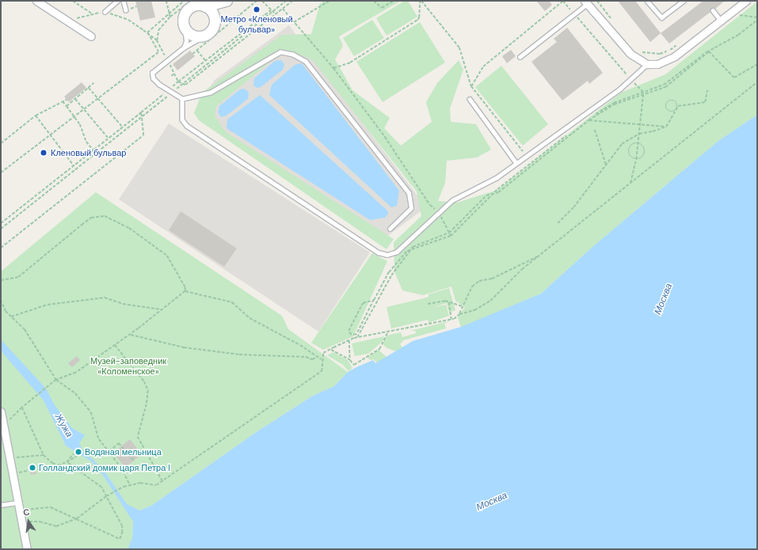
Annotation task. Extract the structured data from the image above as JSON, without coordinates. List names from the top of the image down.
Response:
{
  "water": ["Москва", "Жужа"],
  "parks": ["Музей-заповедник «Коломенское»"],
  "places": [
    "Метро «Кленовый бульвар»",
    "Кленовый бульвар",
    "Водяная мельница",
    "Голландский домик царя Петра I"
  ],
  "north": "top"
}
